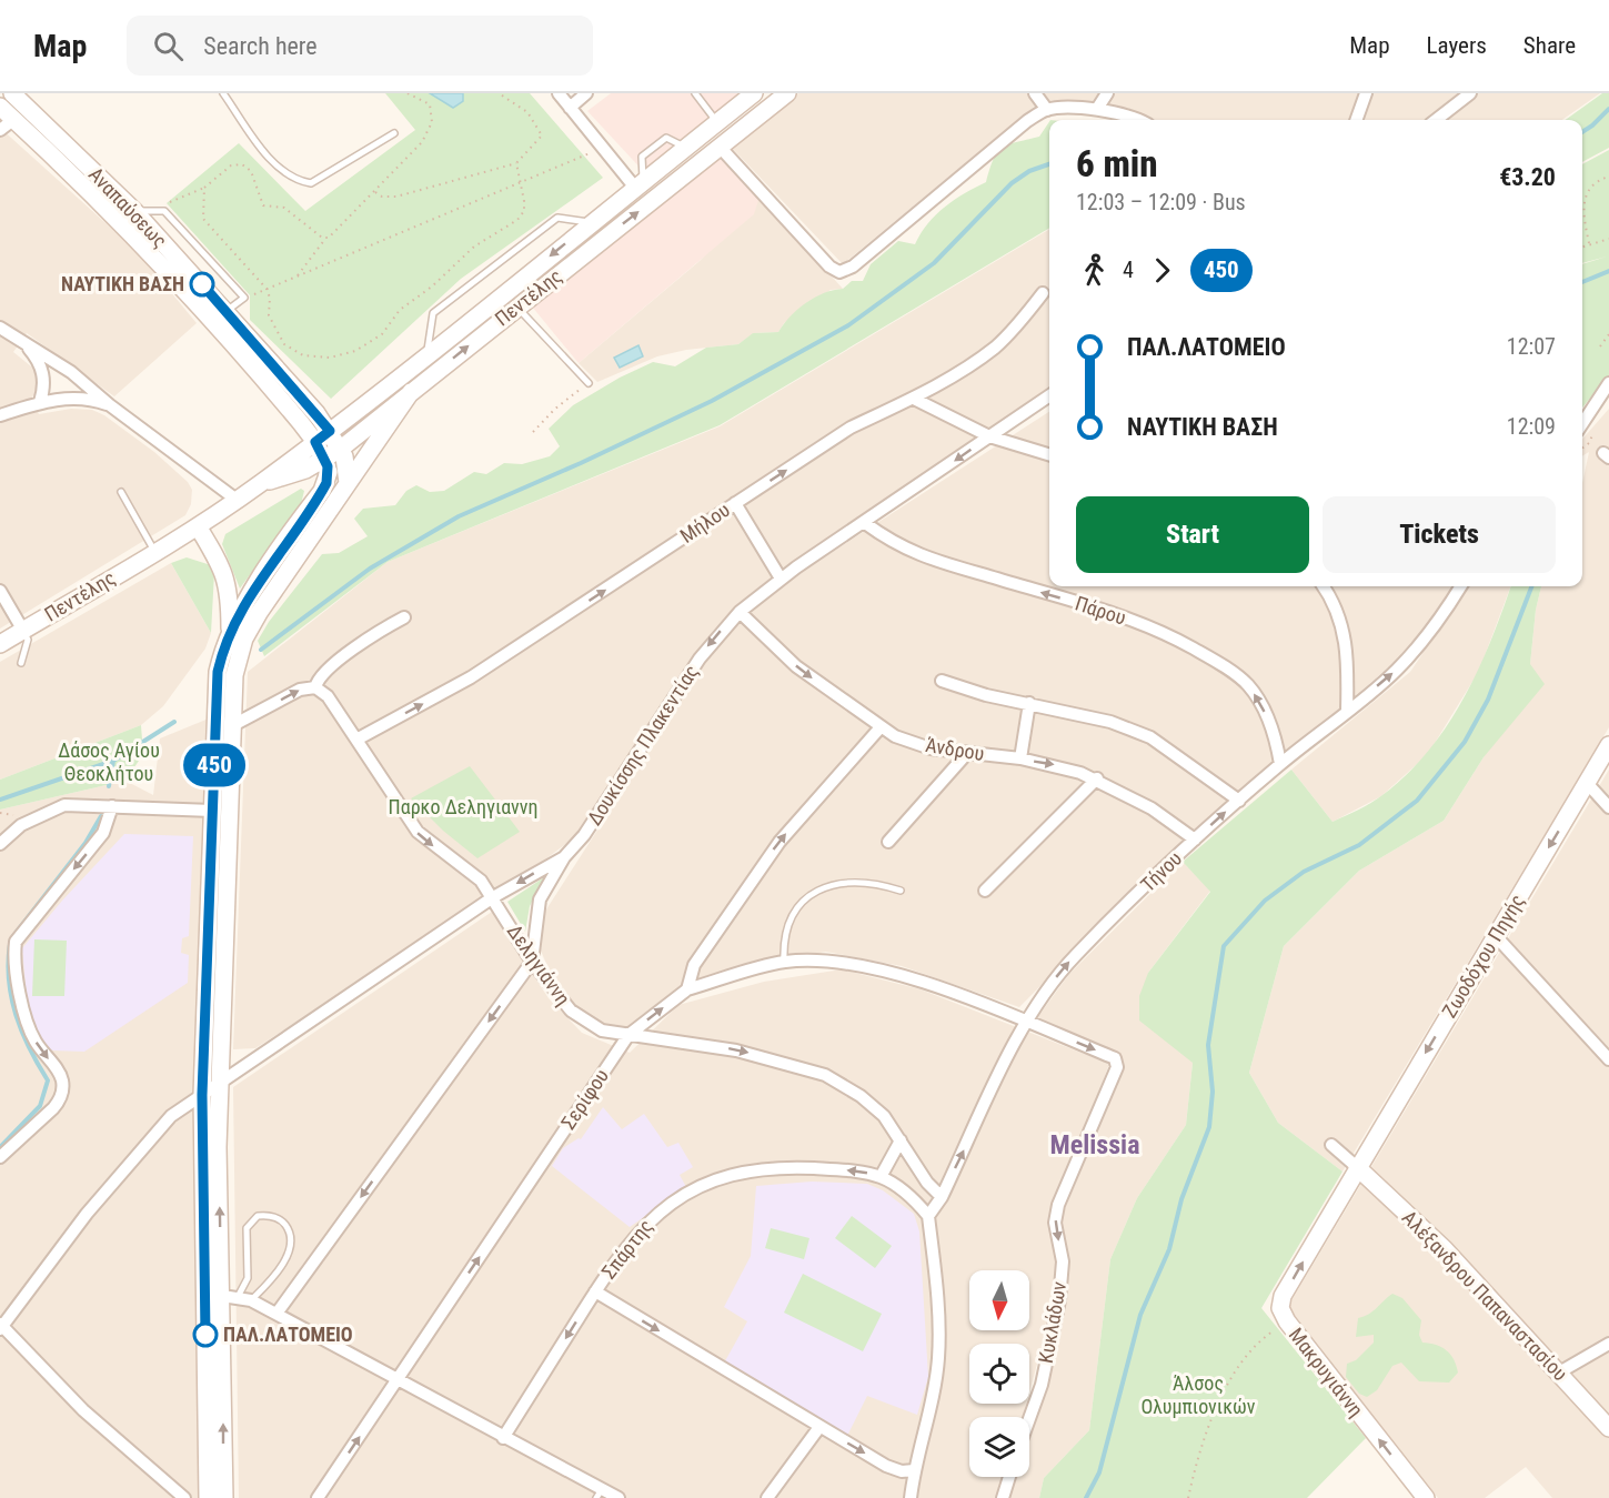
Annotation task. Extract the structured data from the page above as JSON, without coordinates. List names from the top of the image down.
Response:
{
  "streets": {
    "main road": [
      "Αναπαύσεως",
      "Πεντέλης",
      "Ζωοδόχου Πηγής",
      "Αλέξανδρου Παπαναστασίου",
      "Μακρυγιάννη"
    ],
    "street": [
      "Μήλου",
      "Πάρου",
      "Δουκίσσης Πλακεντίας",
      "Άνδρου",
      "Τήνου",
      "Δεληγιάννη",
      "Σερίφου",
      "Σπάρτης",
      "Κυκλάδων"
    ]
  },
  "crossings": [
    ["Αναπαύσεως", "Πεντέλης"],
    ["Μήλου", "Δεληγιάννη"],
    ["Πάρου", "Δουκίσσης Πλακεντίας"],
    ["Πάρου", "Τήνου"],
    ["Δουκίσσης Πλακεντίας", "Άνδρου"],
    ["Δουκίσσης Πλακεντίας", "Δεληγιάννη"],
    ["Άνδρου", "Τήνου"],
    ["Τήνου", "Δεληγιάννη"],
    ["Τήνου", "Σπάρτης"],
    ["Τήνου", "Κυκλάδων"],
    ["Ζωοδόχου Πηγής", "Αλέξανδρου Παπαναστασίου"],
    ["Ζωοδόχου Πηγής", "Μακρυγιάννη"],
    ["Δεληγιάννη", "Σερίφου"],
    ["Αλέξανδρου Παπαναστασίου", "Μακρυγιάννη"]
  ],
  "one_way": [
    "Μήλου",
    "Πάρου",
    "Δουκίσσης Πλακεντίας",
    "Τήνου",
    "Ζωοδόχου Πηγής",
    "Δεληγιάννη",
    "Σερίφου",
    "Σπάρτης",
    "Κυκλάδων",
    "Μακρυγιάννη"
  ],
  "districts": ["Melissia"],
  "parks": ["Δάσος Αγίου Θεοκλήτου", "Παρκο Δεληγιαννη", "Άλσος Ολυμπιονικών"],
  "places": ["ΝΑΥΤΙΚΗ ΒΑΣΗ", "ΠΑΛ.ΛΑΤΟΜΕΙΟ"],
  "lines": ["bus line 450"],
  "north": "bottom",
  "page": {
    "header": "Map",
    "search": "Search here",
    "nav": ["Map", "Layers", "Share"],
    "on_map": "450",
    "heading": ["6 min", "12:03 – 12:09 · Bus", "€3.20"],
    "legs": ["4", "450"],
    "list": [
      {
        "name": "ΠΑΛ.ΛΑΤΟΜΕΙΟ",
        "value": "12:07"
      },
      {
        "name": "ΝΑΥΤΙΚΗ ΒΑΣΗ",
        "value": "12:09"
      }
    ],
    "buttons": ["Start", "Tickets"]
  }
}
